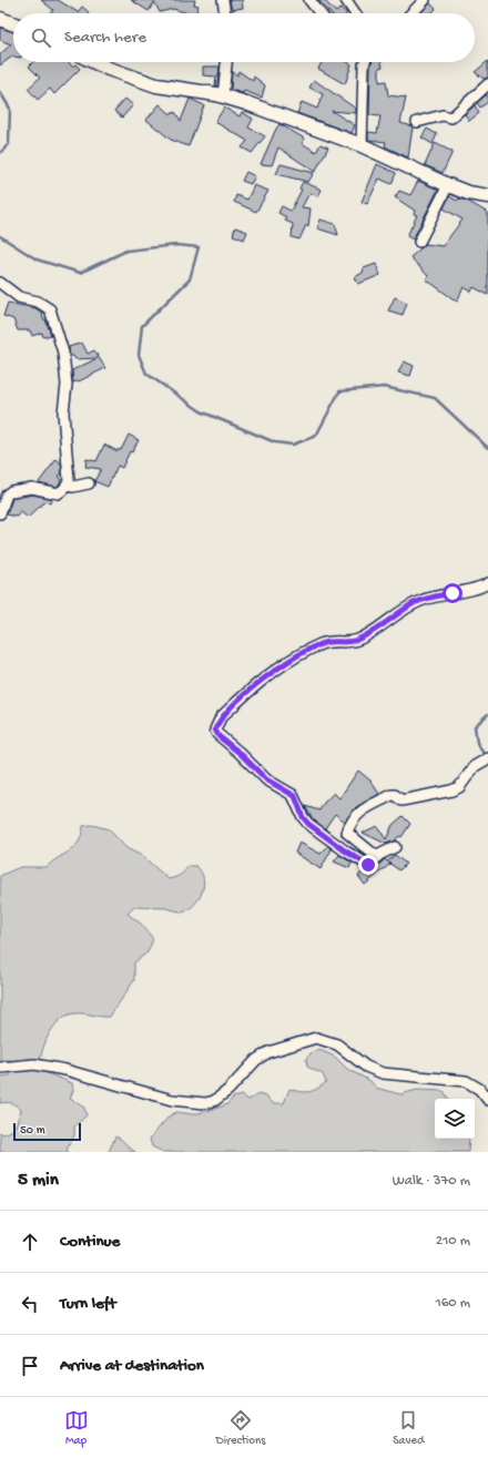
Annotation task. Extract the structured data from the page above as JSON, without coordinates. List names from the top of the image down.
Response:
{
  "scale_bar": "50 m",
  "page": {
    "search": "Search here",
    "scale": "50 m",
    "heading": ["5 min", "Walk · 370 m"],
    "list": [
      ["Continue", "210 m"],
      ["Turn left", "160 m"],
      "Arrive at destination"
    ],
    "nav": ["Map", "Directions", "Saved"]
  }
}
